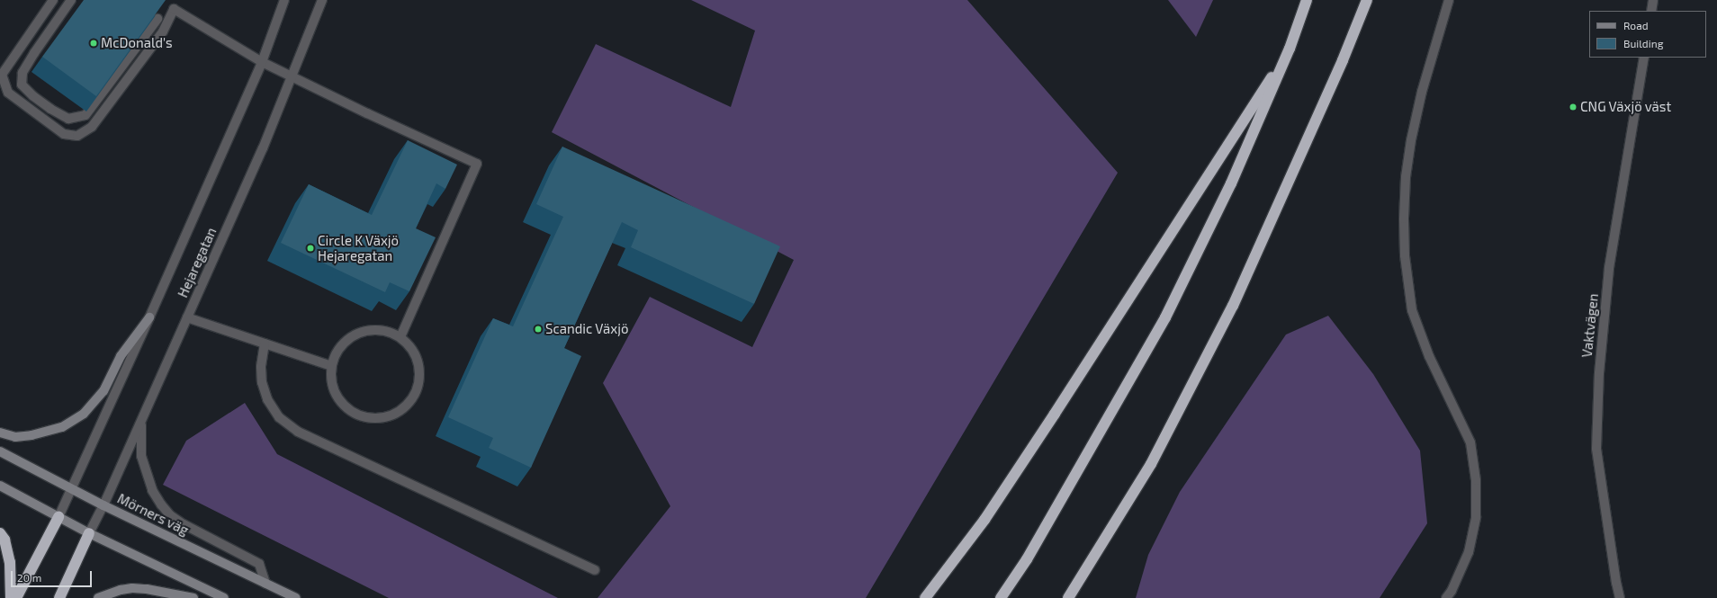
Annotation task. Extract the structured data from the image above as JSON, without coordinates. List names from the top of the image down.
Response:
{
  "streets": {
    "main road": ["Mörners väg"],
    "street": ["Hejaregatan", "Vaktvägen"]
  },
  "crossings": [
    ["Hejaregatan", "Mörners väg"]
  ],
  "places": [
    "McDonald's",
    "CNG Växjö väst",
    "Circle K Växjö Hejaregatan",
    "Scandic Växjö"
  ],
  "legend": ["Road", "Building"],
  "scale_bar": "20 m"
}
